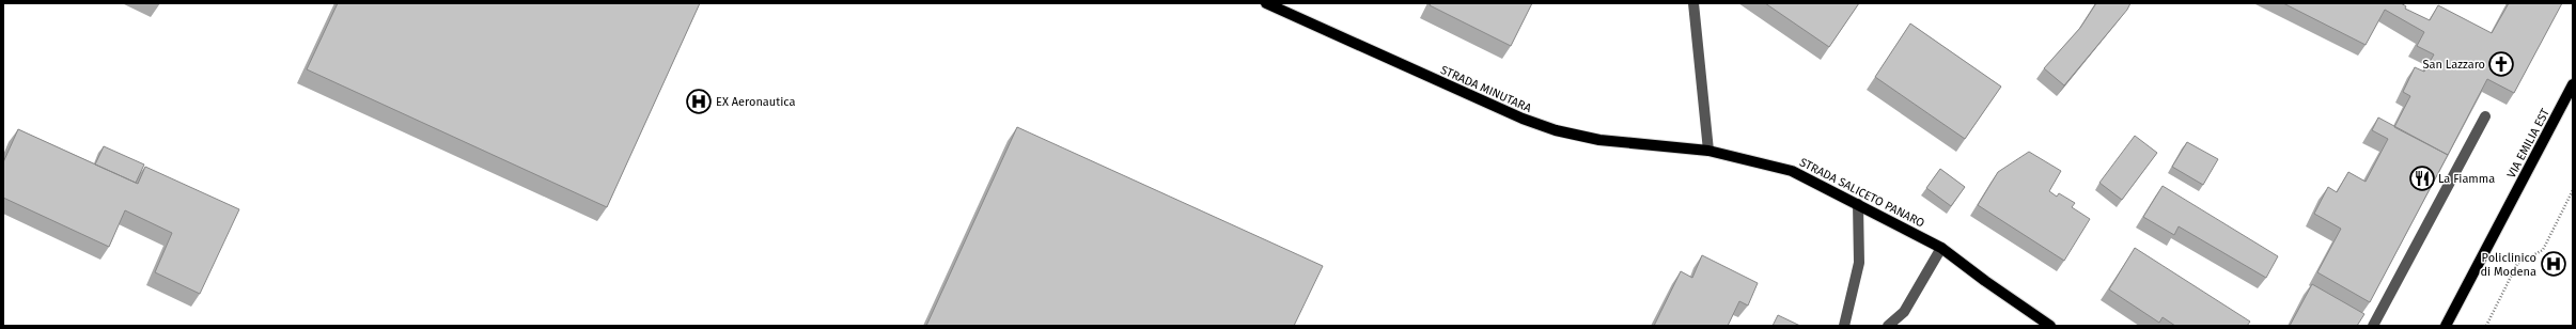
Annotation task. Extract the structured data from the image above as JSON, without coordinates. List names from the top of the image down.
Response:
{
  "streets": {
    "main road": ["STRADA MINUTARA", "VIA EMILIA EST", "STRADA SALICETO PANARO"]
  },
  "crossings": [
    ["STRADA MINUTARA", "STRADA SALICETO PANARO"]
  ],
  "places": {
    "church": ["San Lazzaro"],
    "hospital": ["EX Aeronautica", "Policlinico di Modena"],
    "restaurant": ["La Fiamma"]
  }
}
